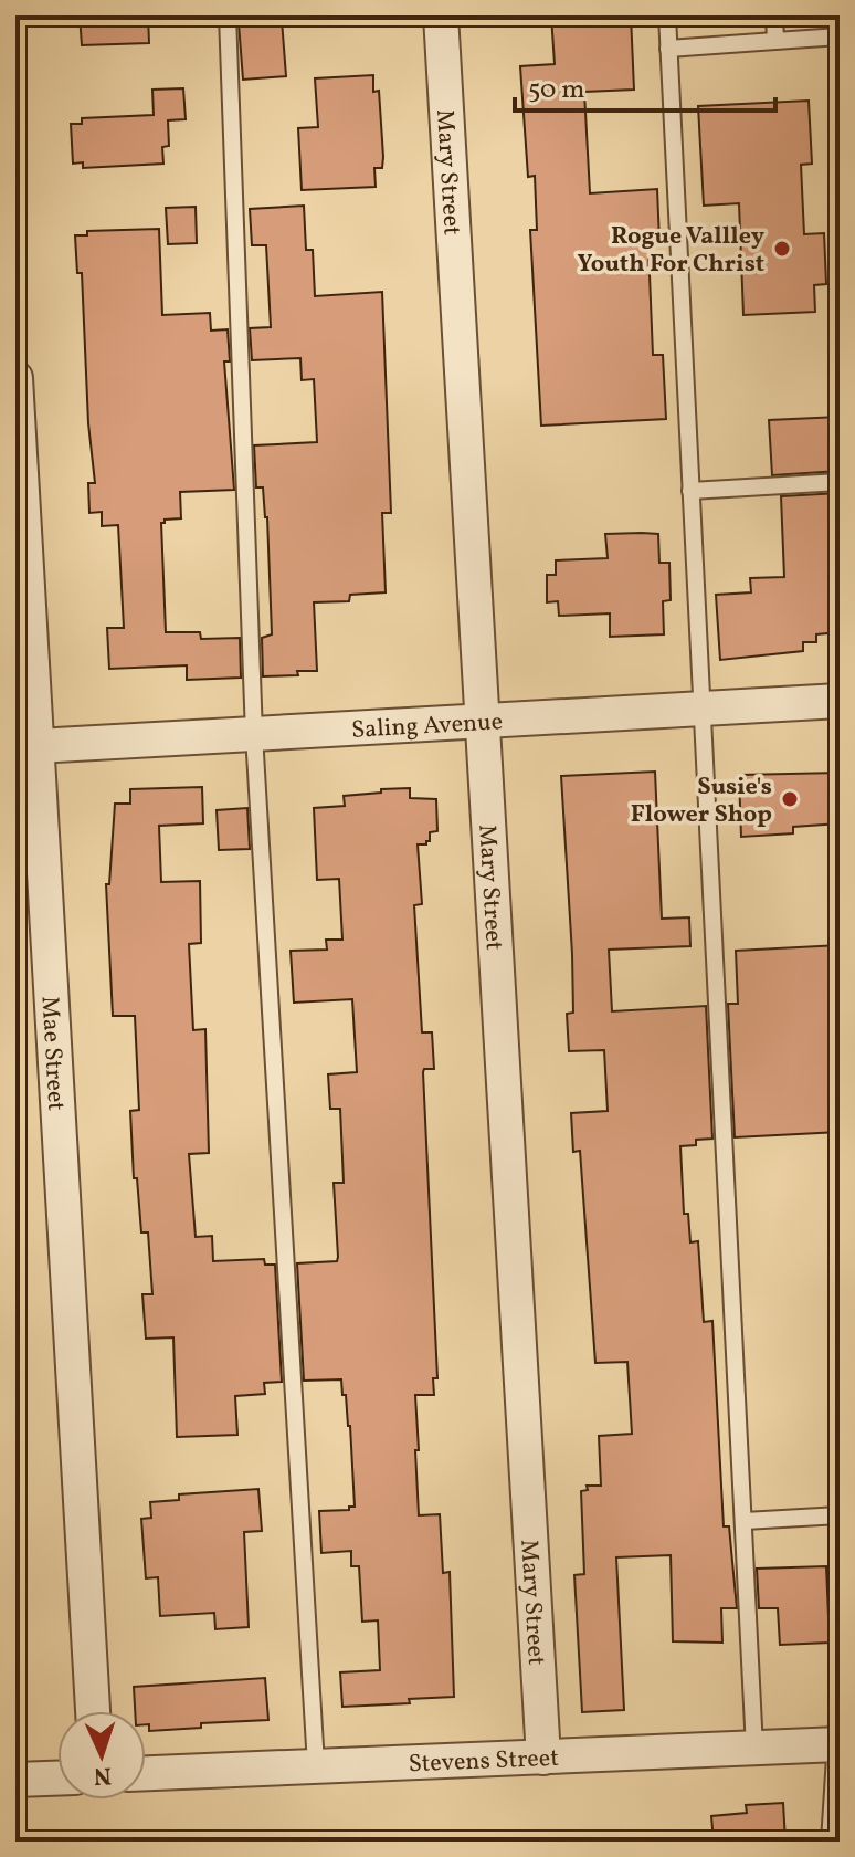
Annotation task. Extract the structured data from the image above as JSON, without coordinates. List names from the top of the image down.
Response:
{
  "streets": {
    "street": [
      "Mary Street",
      "Saling Avenue",
      "Mae Street",
      "Stevens Street"
    ]
  },
  "crossings": [
    ["Mary Street", "Saling Avenue"],
    ["Mary Street", "Stevens Street"],
    ["Saling Avenue", "Mae Street"]
  ],
  "places": ["Rogue Vallley Youth For Christ", "Susie's Flower Shop"],
  "scale_bar": "50 m",
  "north": "bottom"
}
